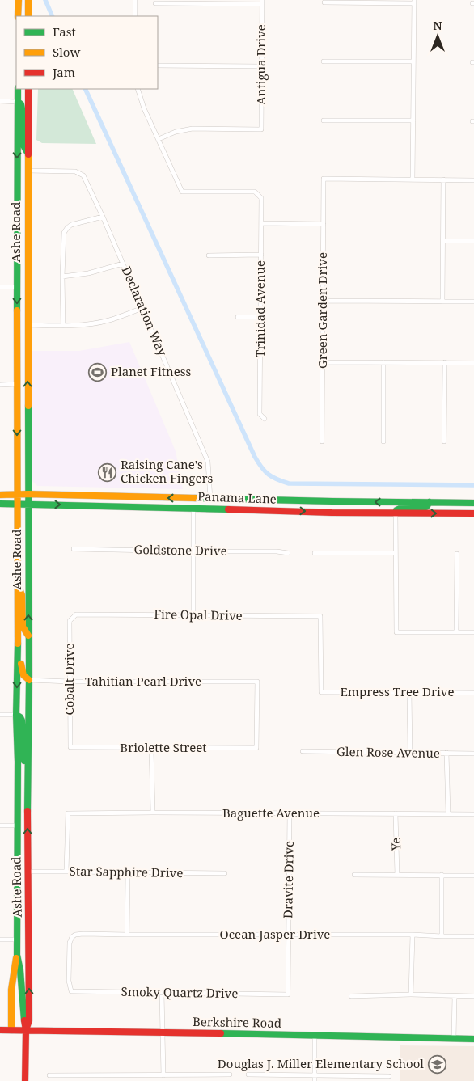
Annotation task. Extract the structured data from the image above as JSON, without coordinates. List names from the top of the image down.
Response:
{
  "streets": {
    "main road": ["Ashe Road", "Panama Lane", "Berkshire Road"],
    "street": [
      "Antigua Drive",
      "Trinidad Avenue",
      "Green Garden Drive",
      "Declaration Way",
      "Goldstone Drive",
      "Fire Opal Drive",
      "Cobalt Drive",
      "Tahitian Pearl Drive",
      "Empress Tree Drive",
      "Briolette Street",
      "Glen Rose Avenue",
      "Baguette Avenue",
      "Ye",
      "Star Sapphire Drive",
      "Dravite Drive",
      "Ocean Jasper Drive",
      "Smoky Quartz Drive"
    ]
  },
  "crossings": [
    ["Antigua Drive", "Trinidad Avenue"],
    ["Ashe Road", "Declaration Way"],
    ["Ashe Road", "Panama Lane"],
    ["Ashe Road", "Tahitian Pearl Drive"],
    ["Ashe Road", "Star Sapphire Drive"],
    ["Ashe Road", "Berkshire Road"],
    ["Declaration Way", "Panama Lane"],
    ["Fire Opal Drive", "Cobalt Drive"],
    ["Fire Opal Drive", "Empress Tree Drive"],
    ["Cobalt Drive", "Tahitian Pearl Drive"],
    ["Cobalt Drive", "Briolette Street"],
    ["Tahitian Pearl Drive", "Briolette Street"],
    ["Baguette Avenue", "Ye"],
    ["Baguette Avenue", "Star Sapphire Drive"],
    ["Baguette Avenue", "Dravite Drive"],
    ["Dravite Drive", "Ocean Jasper Drive"],
    ["Dravite Drive", "Smoky Quartz Drive"],
    ["Ocean Jasper Drive", "Smoky Quartz Drive"]
  ],
  "places": {
    "sports": ["Planet Fitness"],
    "restaurant": ["Raising Cane's Chicken Fingers"],
    "school or university": ["Douglas J. Miller Elementary School"]
  },
  "legend": ["Fast", "Slow", "Jam"],
  "north": "top"
}
